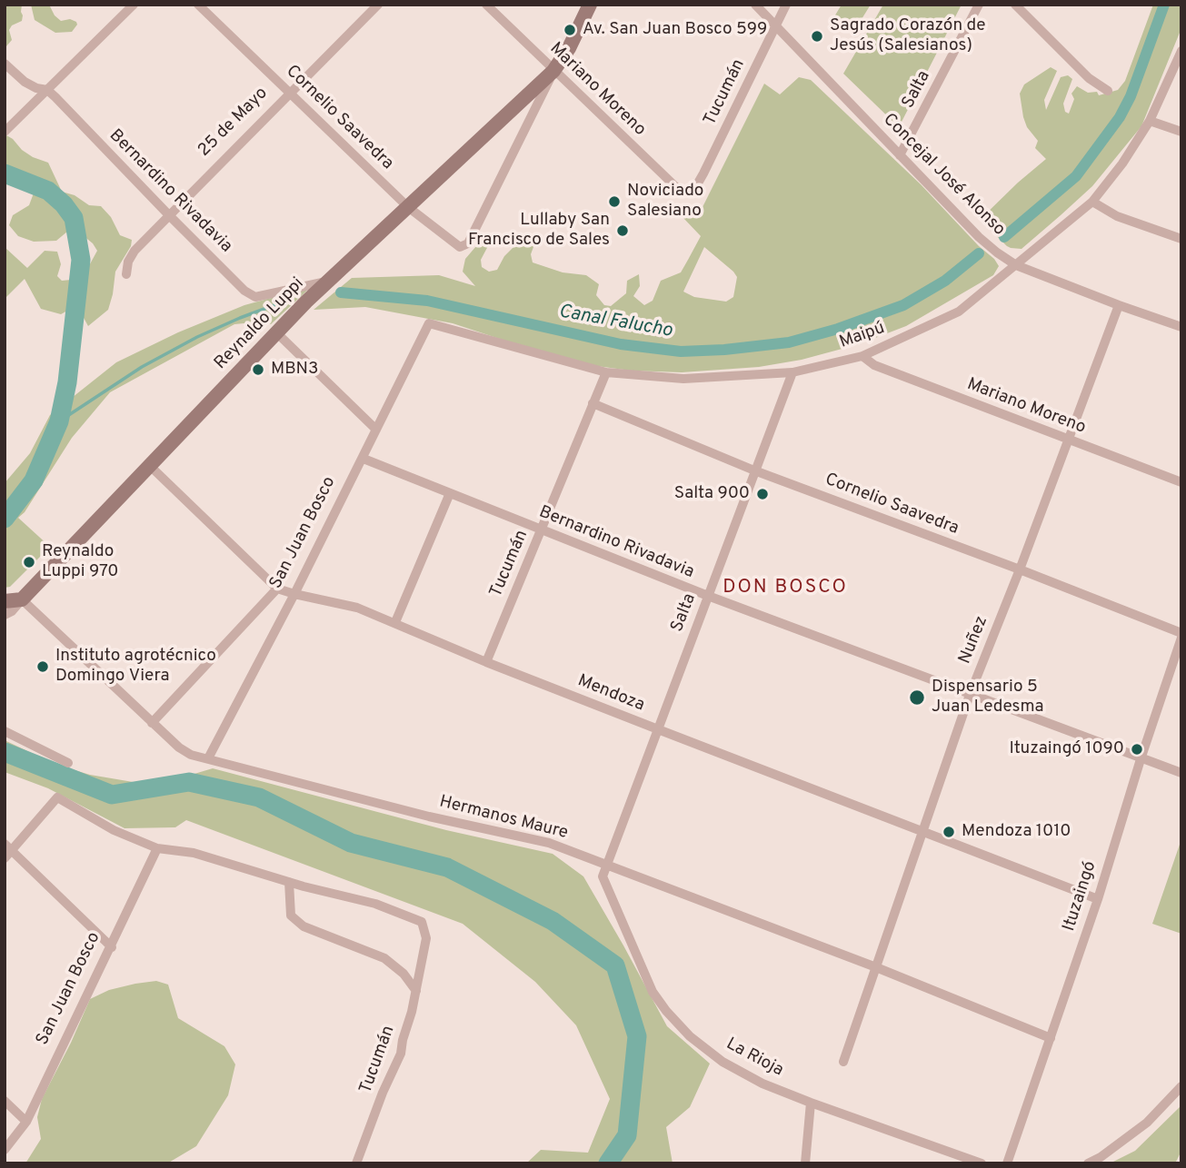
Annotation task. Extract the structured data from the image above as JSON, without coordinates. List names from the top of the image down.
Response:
{
  "streets": {
    "street": [
      "Mariano Moreno",
      "Salta",
      "Tucumán",
      "Cornelio Saavedra",
      "25 de Mayo",
      "Concejal José Alonso",
      "Bernardino Rivadavia",
      "Reynaldo Luppi",
      "Maipú",
      "San Juan Bosco",
      "Nuñez",
      "Mendoza",
      "Hermanos Maure",
      "Ituzaingó",
      "La Rioja"
    ]
  },
  "crossings": [
    ["Mariano Moreno", "Tucumán"],
    ["Mariano Moreno", "Cornelio Saavedra"],
    ["Mariano Moreno", "Reynaldo Luppi"],
    ["Mariano Moreno", "Maipú"],
    ["Mariano Moreno", "Nuñez"],
    ["Salta", "Cornelio Saavedra"],
    ["Salta", "Concejal José Alonso"],
    ["Salta", "Bernardino Rivadavia"],
    ["Salta", "Maipú"],
    ["Salta", "Mendoza"],
    ["Salta", "Hermanos Maure"],
    ["Tucumán", "Cornelio Saavedra"],
    ["Tucumán", "Concejal José Alonso"],
    ["Tucumán", "Bernardino Rivadavia"],
    ["Tucumán", "Maipú"],
    ["Tucumán", "Mendoza"],
    ["Cornelio Saavedra", "25 de Mayo"],
    ["Cornelio Saavedra", "Reynaldo Luppi"],
    ["Cornelio Saavedra", "Nuñez"],
    ["25 de Mayo", "Bernardino Rivadavia"],
    ["Concejal José Alonso", "Maipú"],
    ["Concejal José Alonso", "Nuñez"],
    ["Bernardino Rivadavia", "Reynaldo Luppi"],
    ["Bernardino Rivadavia", "San Juan Bosco"],
    ["Bernardino Rivadavia", "Nuñez"],
    ["Bernardino Rivadavia", "Ituzaingó"],
    ["Reynaldo Luppi", "Mendoza"],
    ["Reynaldo Luppi", "Hermanos Maure"],
    ["Maipú", "San Juan Bosco"],
    ["San Juan Bosco", "Mendoza"],
    ["San Juan Bosco", "Hermanos Maure"],
    ["Nuñez", "Mendoza"],
    ["Nuñez", "Hermanos Maure"],
    ["Mendoza", "Ituzaingó"],
    ["Hermanos Maure", "Ituzaingó"],
    ["Hermanos Maure", "La Rioja"]
  ],
  "districts": ["DON BOSCO"],
  "water": ["Canal Falucho"],
  "places": [
    "Av. San Juan Bosco 599",
    "Sagrado Corazón de Jesús (Salesianos)",
    "Noviciado Salesiano",
    "Lullaby San Francisco de Sales",
    "MBN3",
    "Salta 900",
    "Reynaldo Luppi 970",
    "Instituto agrotécnico Domingo Viera",
    "Dispensario 5 Juan Ledesma",
    "Ituzaingó 1090",
    "Mendoza 1010"
  ]
}
